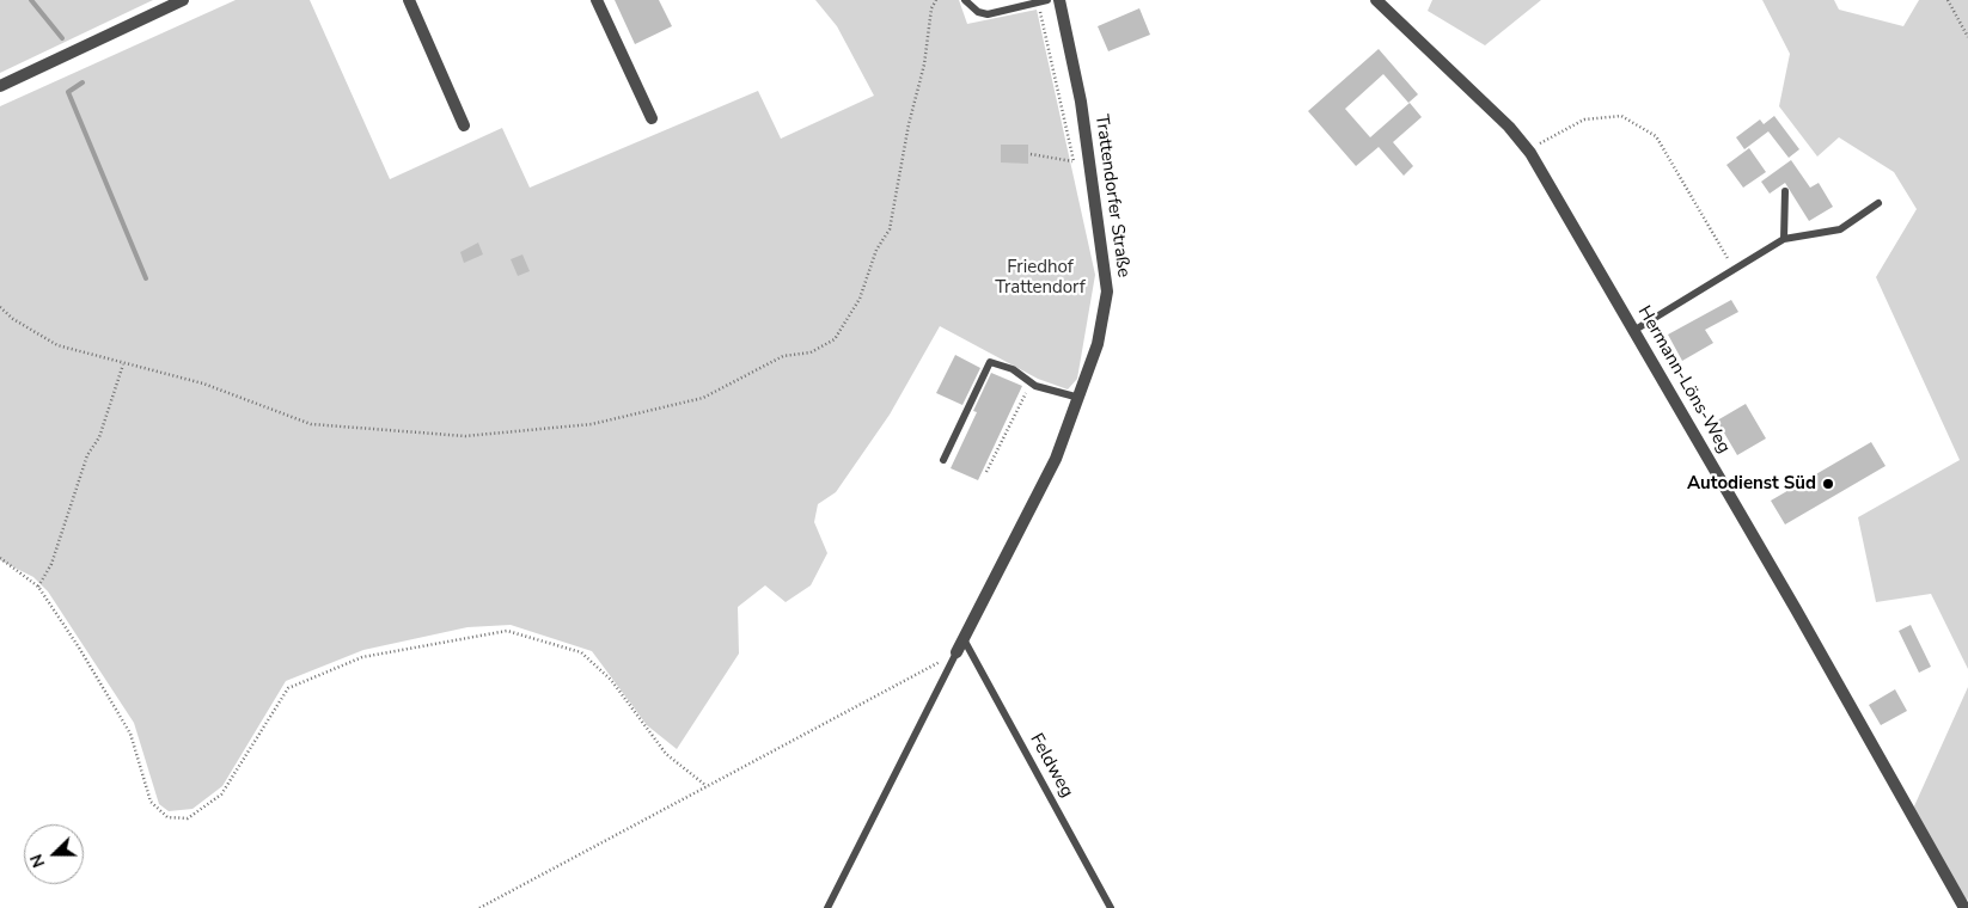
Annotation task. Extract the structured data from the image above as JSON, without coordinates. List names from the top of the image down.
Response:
{
  "streets": {
    "street": ["Trattendorfer Straße", "Hermann-Löns-Weg"],
    "lane": ["Feldweg"]
  },
  "crossings": [
    ["Trattendorfer Straße", "Feldweg"]
  ],
  "parks": ["Friedhof Trattendorf"],
  "places": ["Autodienst Süd"],
  "north": "left"
}
